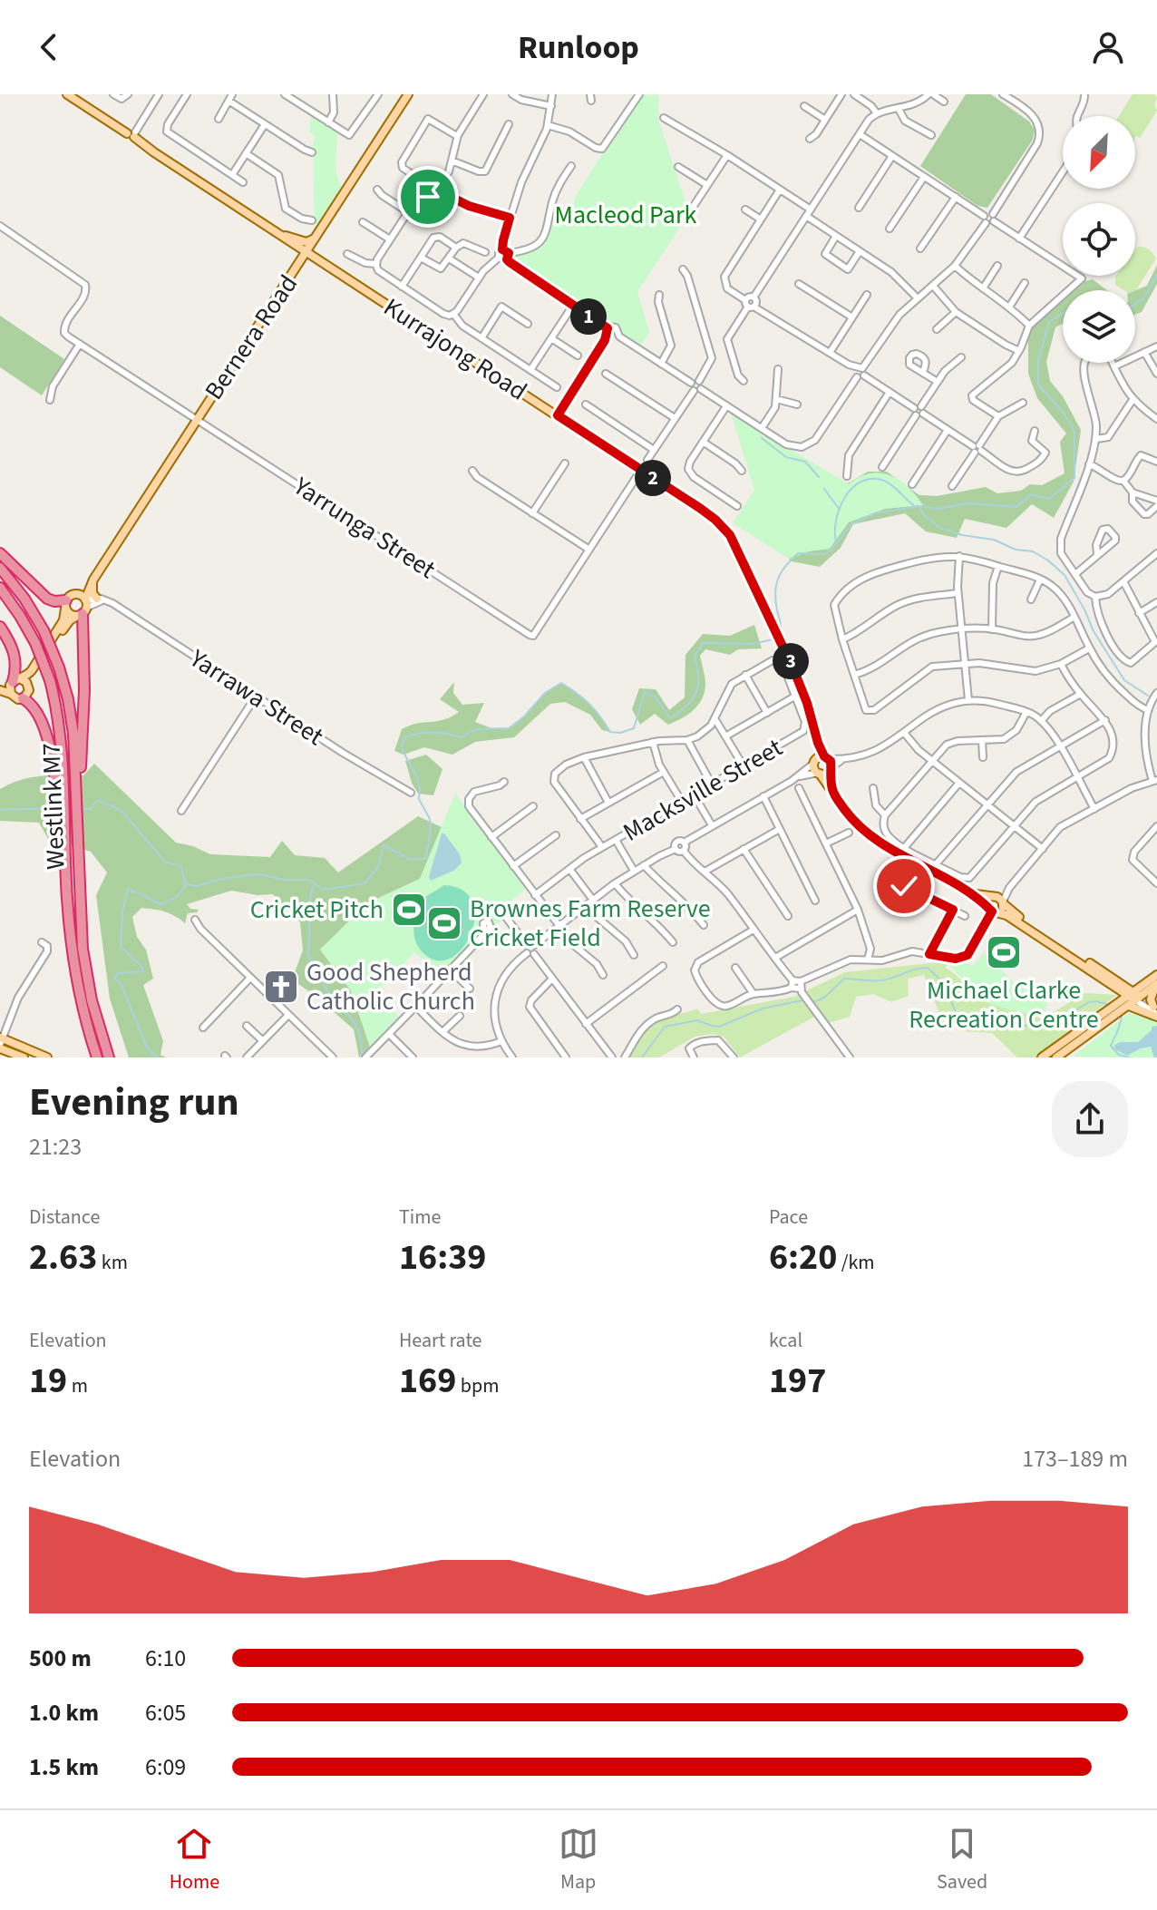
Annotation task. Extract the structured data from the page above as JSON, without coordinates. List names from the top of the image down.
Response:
{
  "streets": {
    "highway": ["Westlink M7"],
    "main road": ["Bernera Road", "Kurrajong Road"],
    "street": ["Yarrunga Street", "Yarrawa Street", "Macksville Street"]
  },
  "crossings": [
    ["Bernera Road", "Kurrajong Road"],
    ["Bernera Road", "Yarrunga Street"]
  ],
  "parks": ["Macleod Park"],
  "places": {
    "sports": ["Cricket Pitch", "Brownes Farm Reserve Cricket Field", "Michael Clarke Recreation Centre"],
    "church": ["Good Shepherd Catholic Church"]
  },
  "north": "bottom left",
  "page": {
    "header": "Runloop",
    "pins": ["1", "2", "3"],
    "heading": ["Evening run", "21:23"],
    "stats": [
      ["Distance", "2.63 km"],
      ["Time", "16:39"],
      ["Pace", "6:20 /km"],
      ["Elevation", "19 m"],
      ["Heart rate", "169 bpm"],
      ["kcal", "197"]
    ],
    "chart": ["Elevation", "173–189 m"],
    "list": [
      {
        "name": "500 m",
        "note": "6:10"
      },
      {
        "name": "1.0 km",
        "note": "6:05"
      },
      {
        "name": "1.5 km",
        "note": "6:09"
      }
    ],
    "tabs": ["Home", "Map", "Saved"]
  }
}
